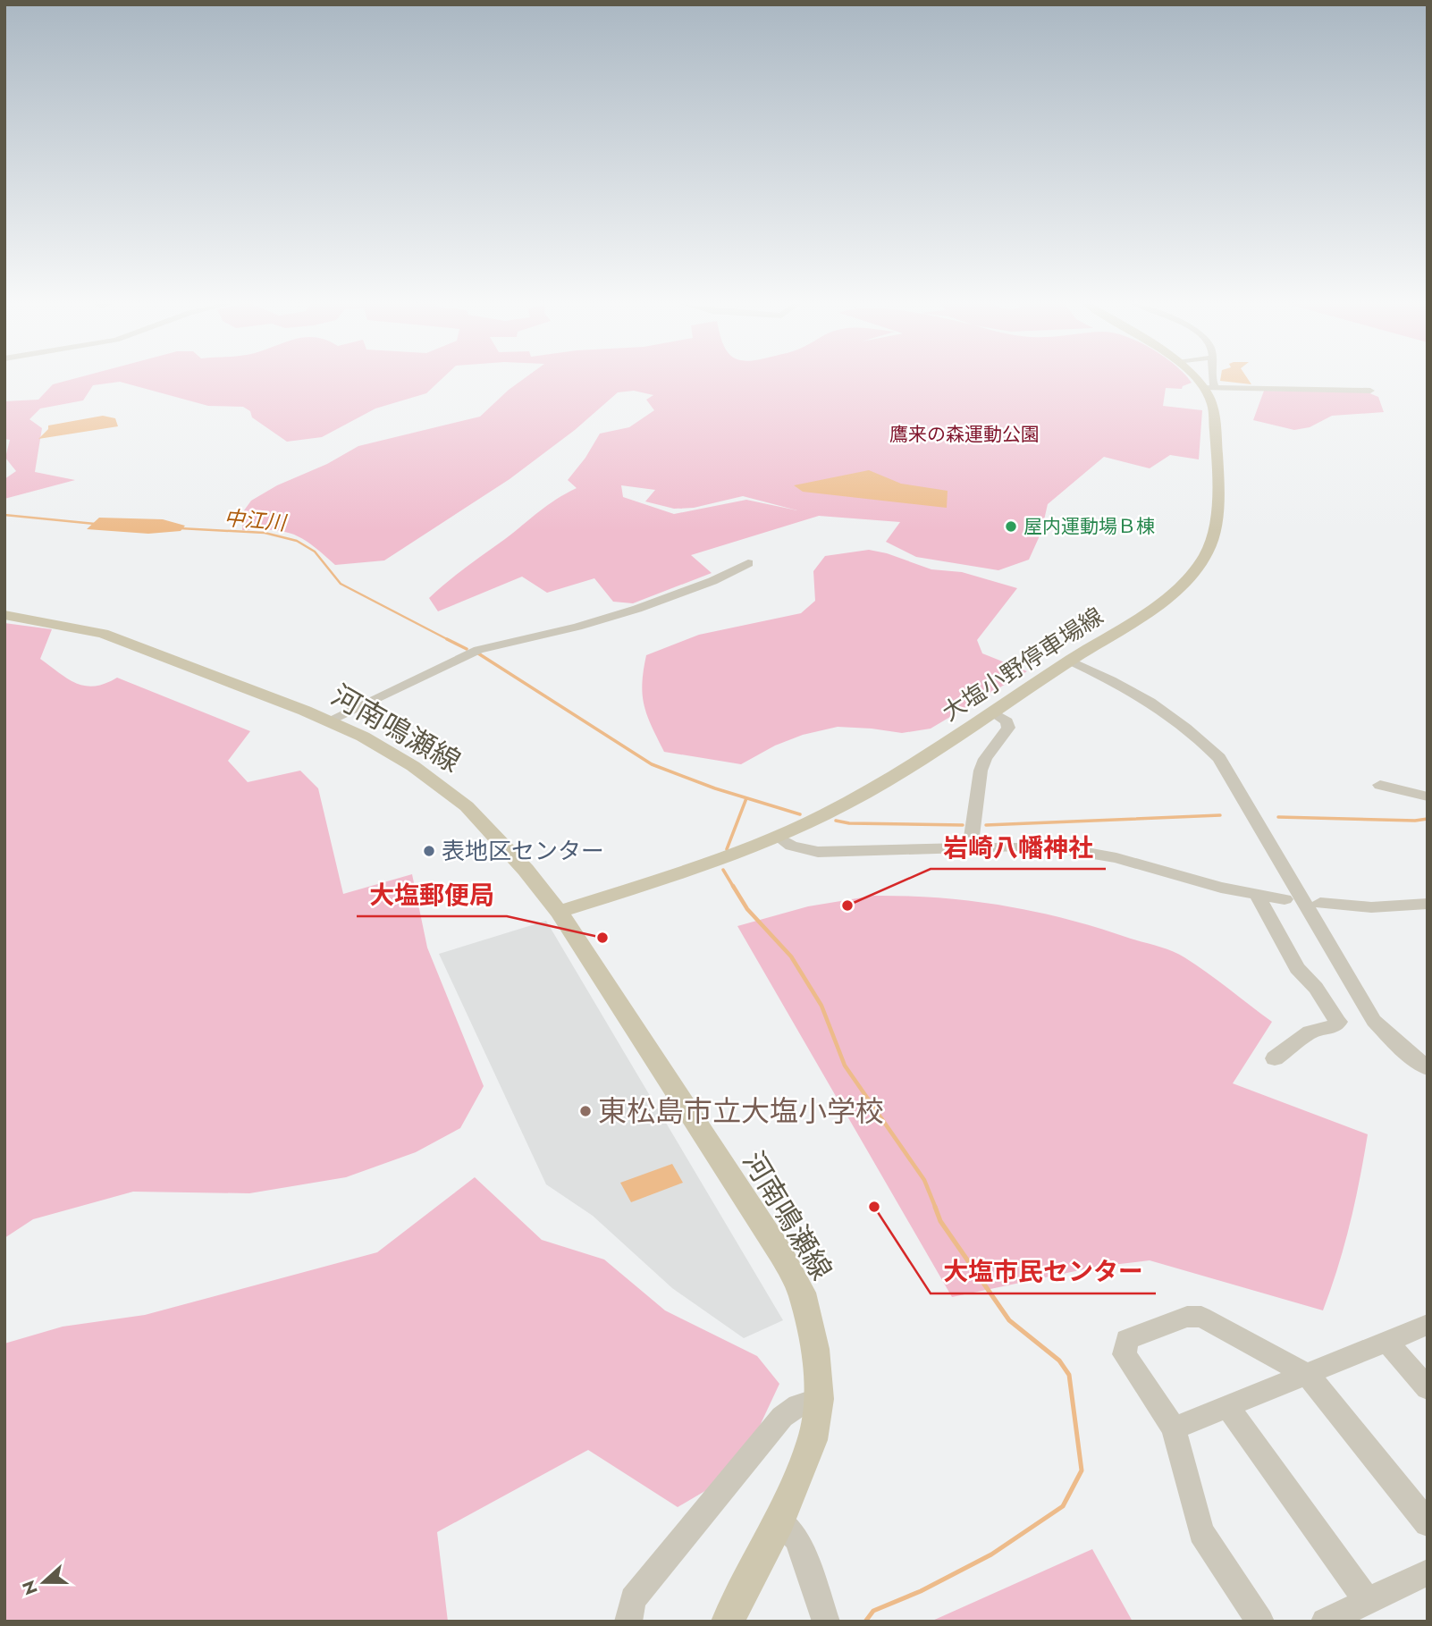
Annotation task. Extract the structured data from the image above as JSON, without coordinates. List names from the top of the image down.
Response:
{
  "streets": {
    "main road": ["大塩小野停車場線", "河南鳴瀬線"]
  },
  "crossings": [
    ["大塩小野停車場線", "河南鳴瀬線"]
  ],
  "water": ["中江川"],
  "parks": ["鷹来の森運動公園"],
  "places": [
    "屋内運動場Ｂ棟",
    "表地区センター",
    "岩崎八幡神社",
    "大塩郵便局",
    "東松島市立大塩小学校",
    "大塩市民センター"
  ],
  "north": "left"
}
